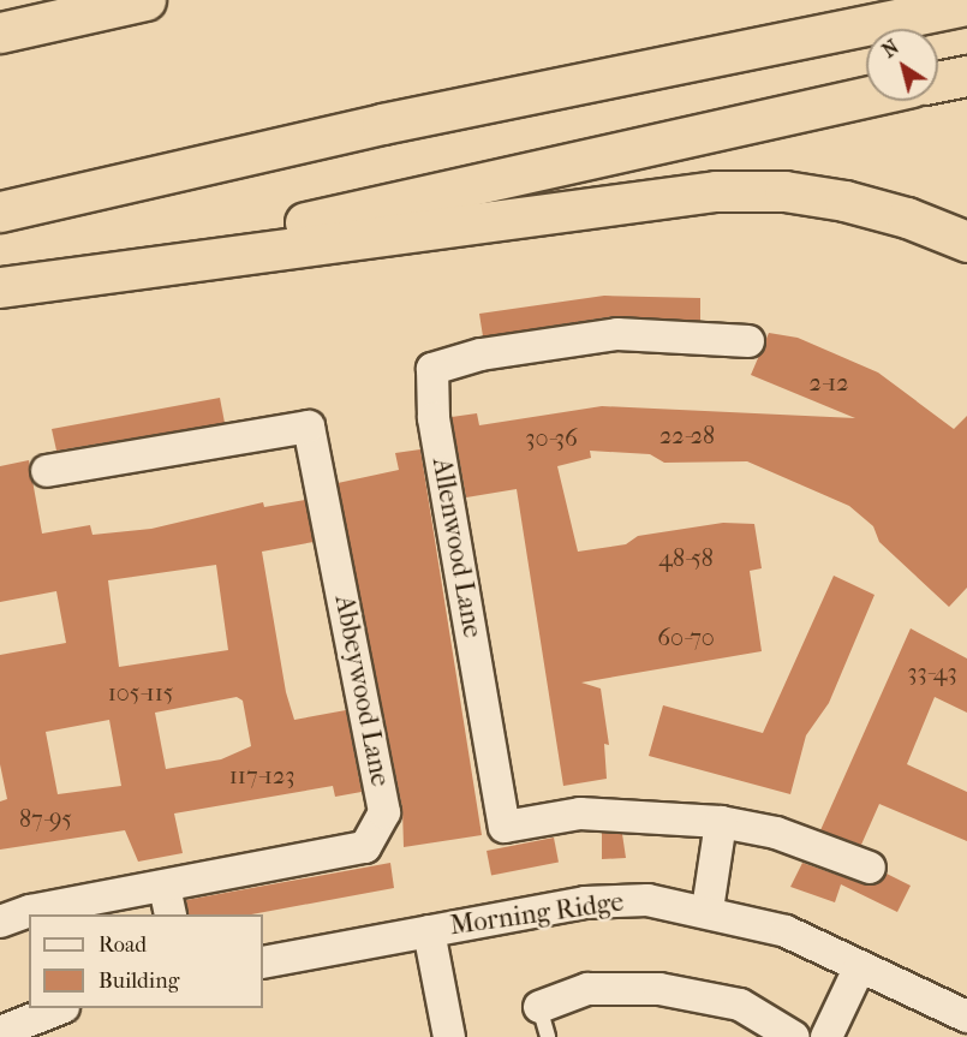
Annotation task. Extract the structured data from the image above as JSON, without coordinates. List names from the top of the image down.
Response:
{
  "streets": {
    "street": ["Allenwood Lane", "Abbeywood Lane", "Morning Ridge"]
  },
  "house_numbers": [
    "2-12",
    "22-28",
    "30-36",
    "48-58",
    "60-70",
    "33-43",
    "105-115",
    "117-123",
    "87-95"
  ],
  "legend": ["Road", "Building"],
  "north": "top left"
}
